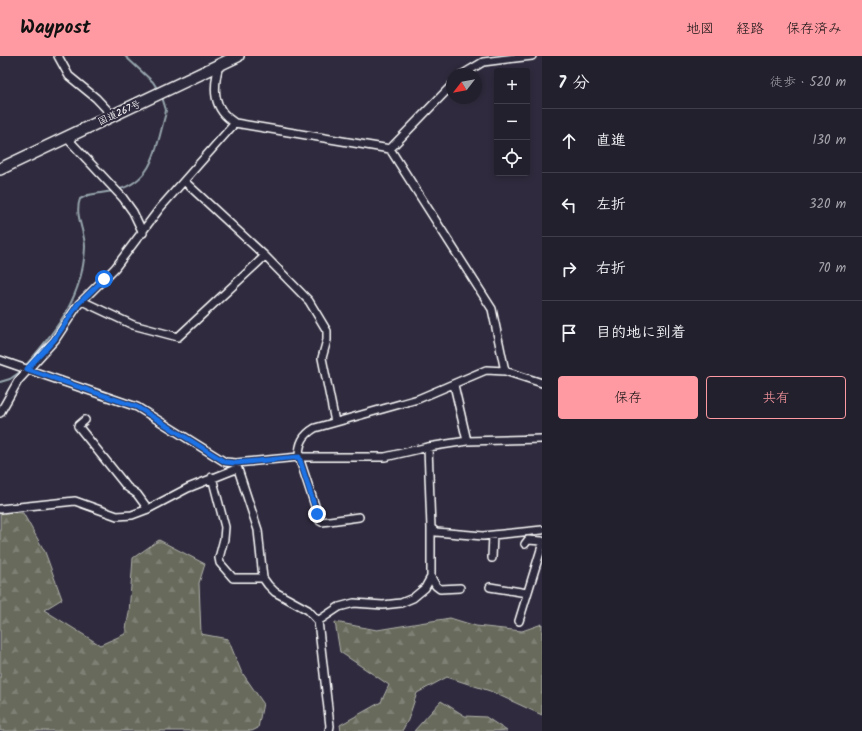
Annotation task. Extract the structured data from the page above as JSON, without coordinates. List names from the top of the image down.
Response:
{
  "streets": {
    "highway": ["国道267号"]
  },
  "north": "bottom left",
  "page": {
    "header": "Waypost",
    "nav": ["地図", "経路", "保存済み"],
    "heading": ["7 分", "徒歩 · 520 m"],
    "map_buttons": ["+", "−"],
    "list": [
      ["直進", "130 m"],
      ["左折", "320 m"],
      ["右折", "70 m"],
      "目的地に到着"
    ],
    "buttons": ["保存", "共有"]
  }
}
